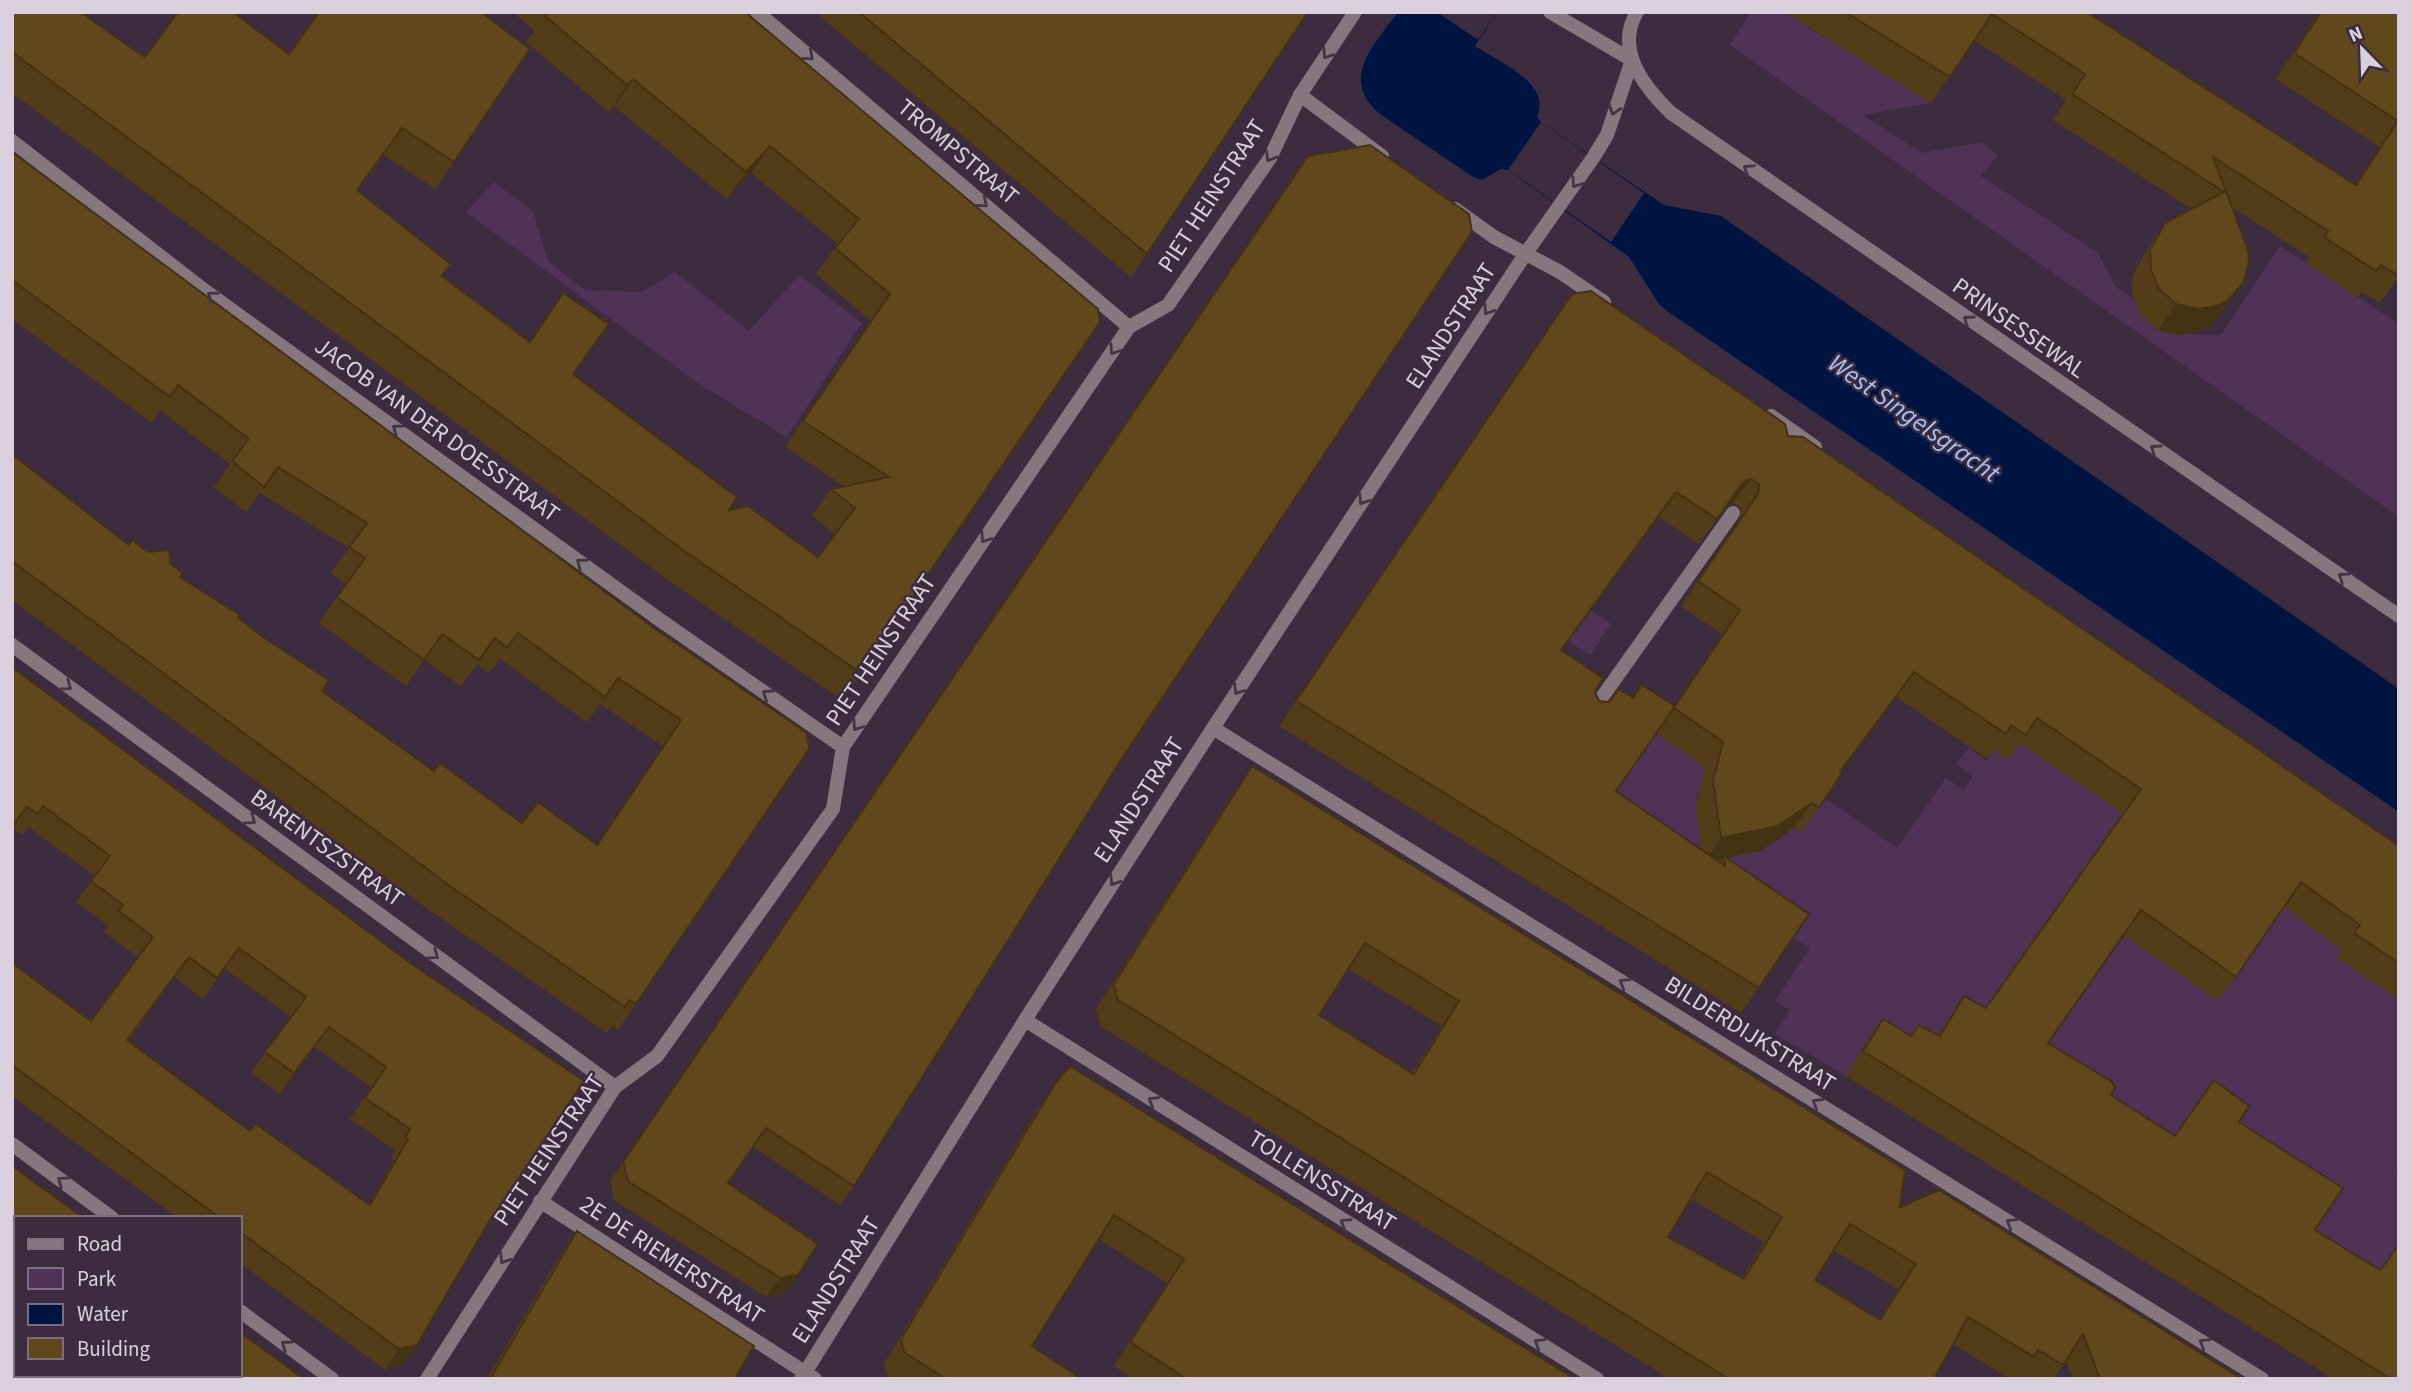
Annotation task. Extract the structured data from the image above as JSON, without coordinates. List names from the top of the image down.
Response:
{
  "streets": {
    "street": [
      "TROMPSTRAAT",
      "PIET HEINSTRAAT",
      "ELANDSTRAAT",
      "PRINSESSEWAL",
      "JACOB VAN DER DOESSTRAAT",
      "BARENTSZSTRAAT",
      "BILDERDIJKSTRAAT",
      "TOLLENSSTRAAT",
      "2E DE RIEMERSTRAAT"
    ]
  },
  "crossings": [
    ["TROMPSTRAAT", "PIET HEINSTRAAT"],
    ["PIET HEINSTRAAT", "JACOB VAN DER DOESSTRAAT"],
    ["PIET HEINSTRAAT", "BARENTSZSTRAAT"],
    ["PIET HEINSTRAAT", "2E DE RIEMERSTRAAT"],
    ["ELANDSTRAAT", "PRINSESSEWAL"],
    ["ELANDSTRAAT", "BILDERDIJKSTRAAT"],
    ["ELANDSTRAAT", "TOLLENSSTRAAT"],
    ["ELANDSTRAAT", "2E DE RIEMERSTRAAT"]
  ],
  "one_way": [
    "TROMPSTRAAT",
    "PIET HEINSTRAAT",
    "ELANDSTRAAT",
    "PRINSESSEWAL",
    "JACOB VAN DER DOESSTRAAT",
    "BARENTSZSTRAAT",
    "BILDERDIJKSTRAAT",
    "TOLLENSSTRAAT"
  ],
  "water": ["West Singelsgracht"],
  "legend": [
    "Road",
    "Park",
    "Water",
    "Building"
  ],
  "north": "top left"
}
